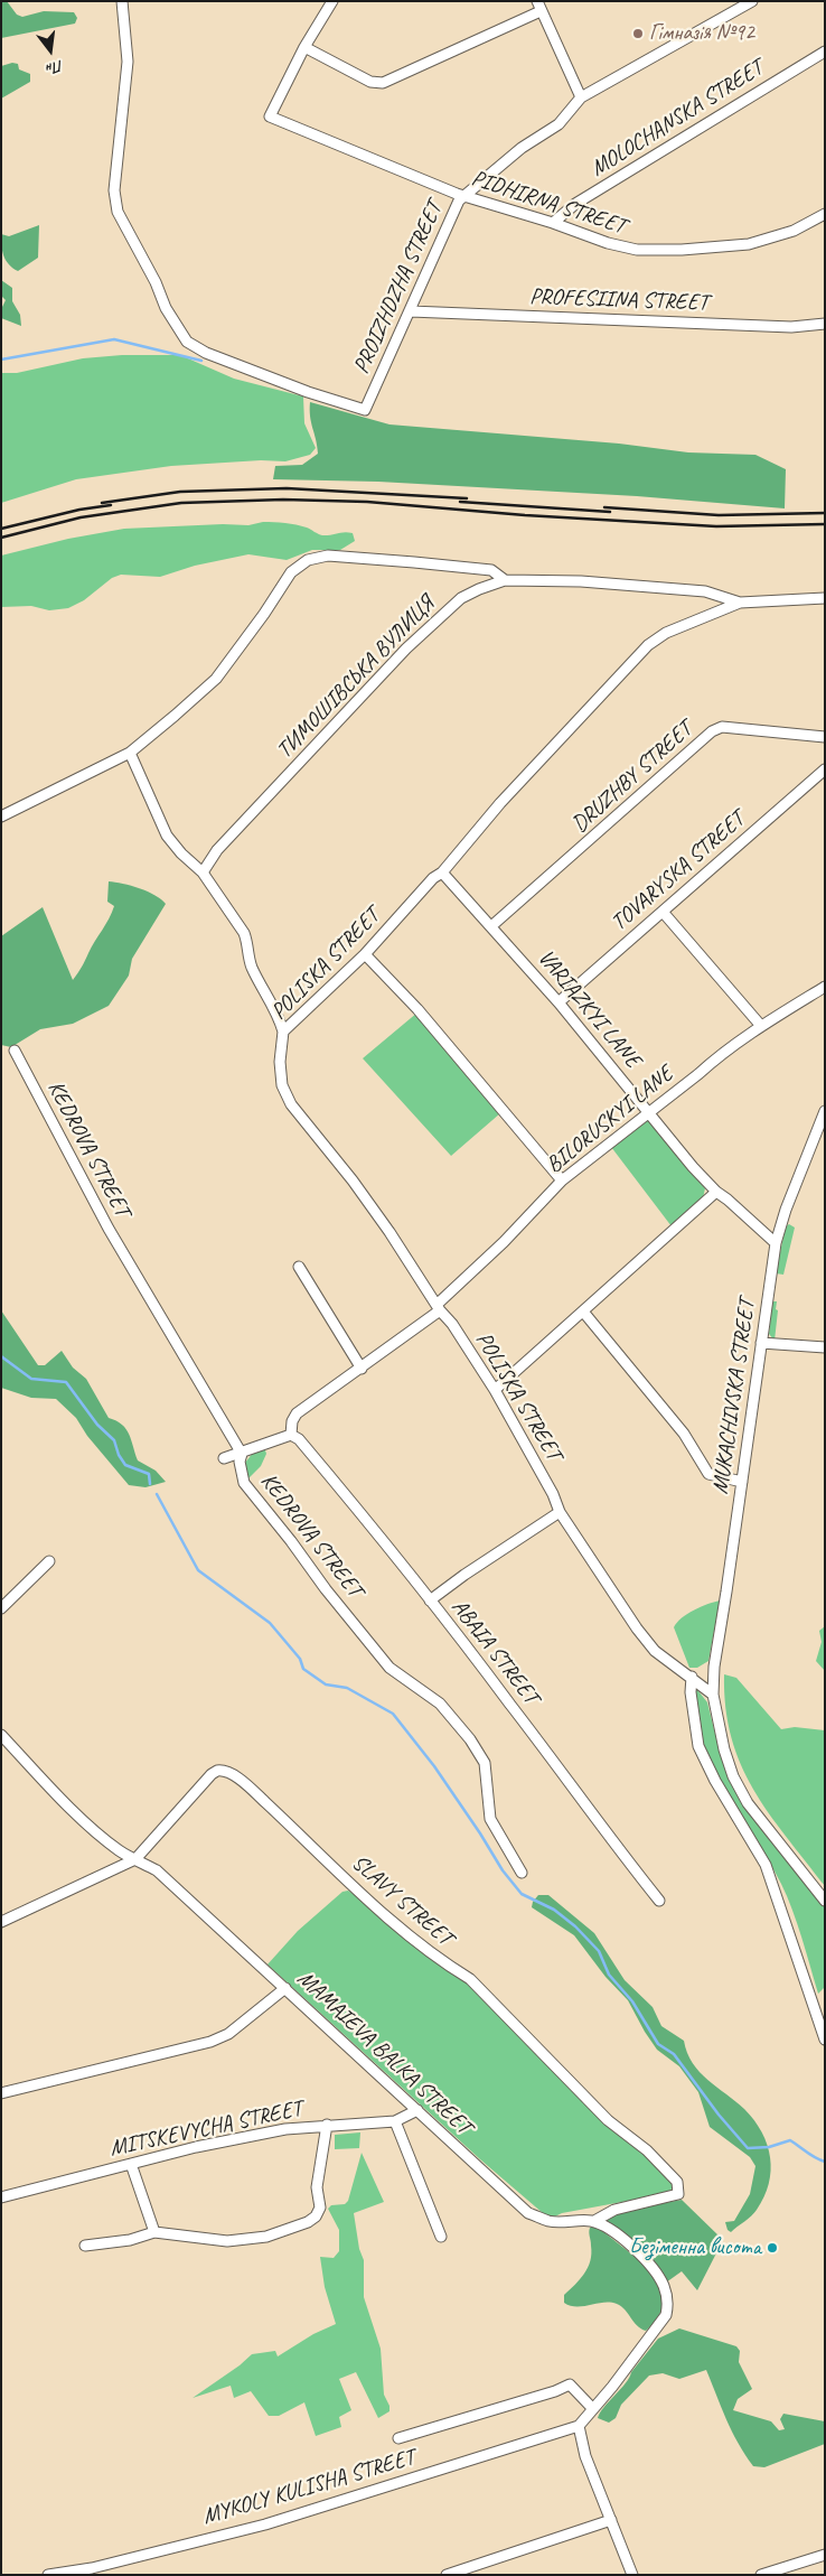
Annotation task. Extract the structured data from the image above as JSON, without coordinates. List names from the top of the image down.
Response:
{
  "streets": {
    "street": [
      "MOLOCHANSKA STREET",
      "PIDHIRNA STREET",
      "PROIZHDZHA STREET",
      "PROFESIINA STREET",
      "ТИМОШІВСЬКА ВУЛИЦЯ",
      "DRUZHBY STREET",
      "TOVARYSKA STREET",
      "POLISKA STREET",
      "VARIAZKYI LANE",
      "BILORUSKYI LANE",
      "KEDROVA STREET",
      "MUKACHIVSKA STREET",
      "ABAIA STREET",
      "SLAVY STREET",
      "MAMAIEVA BALKA STREET",
      "MITSKEVYCHA STREET",
      "MYKOLY KULISHA STREET"
    ]
  },
  "crossings": [
    ["MOLOCHANSKA STREET", "PIDHIRNA STREET"],
    ["PIDHIRNA STREET", "PROIZHDZHA STREET"],
    ["PROIZHDZHA STREET", "PROFESIINA STREET"],
    ["ТИМОШІВСЬКА ВУЛИЦЯ", "POLISKA STREET"],
    ["DRUZHBY STREET", "VARIAZKYI LANE"],
    ["TOVARYSKA STREET", "VARIAZKYI LANE"],
    ["POLISKA STREET", "VARIAZKYI LANE"],
    ["POLISKA STREET", "BILORUSKYI LANE"],
    ["VARIAZKYI LANE", "BILORUSKYI LANE"],
    ["VARIAZKYI LANE", "MUKACHIVSKA STREET"],
    ["BILORUSKYI LANE", "ABAIA STREET"],
    ["SLAVY STREET", "MAMAIEVA BALKA STREET"],
    ["MAMAIEVA BALKA STREET", "MITSKEVYCHA STREET"]
  ],
  "places": ["Гімназія №92", "Безіменна висота"],
  "north": "bottom"
}
